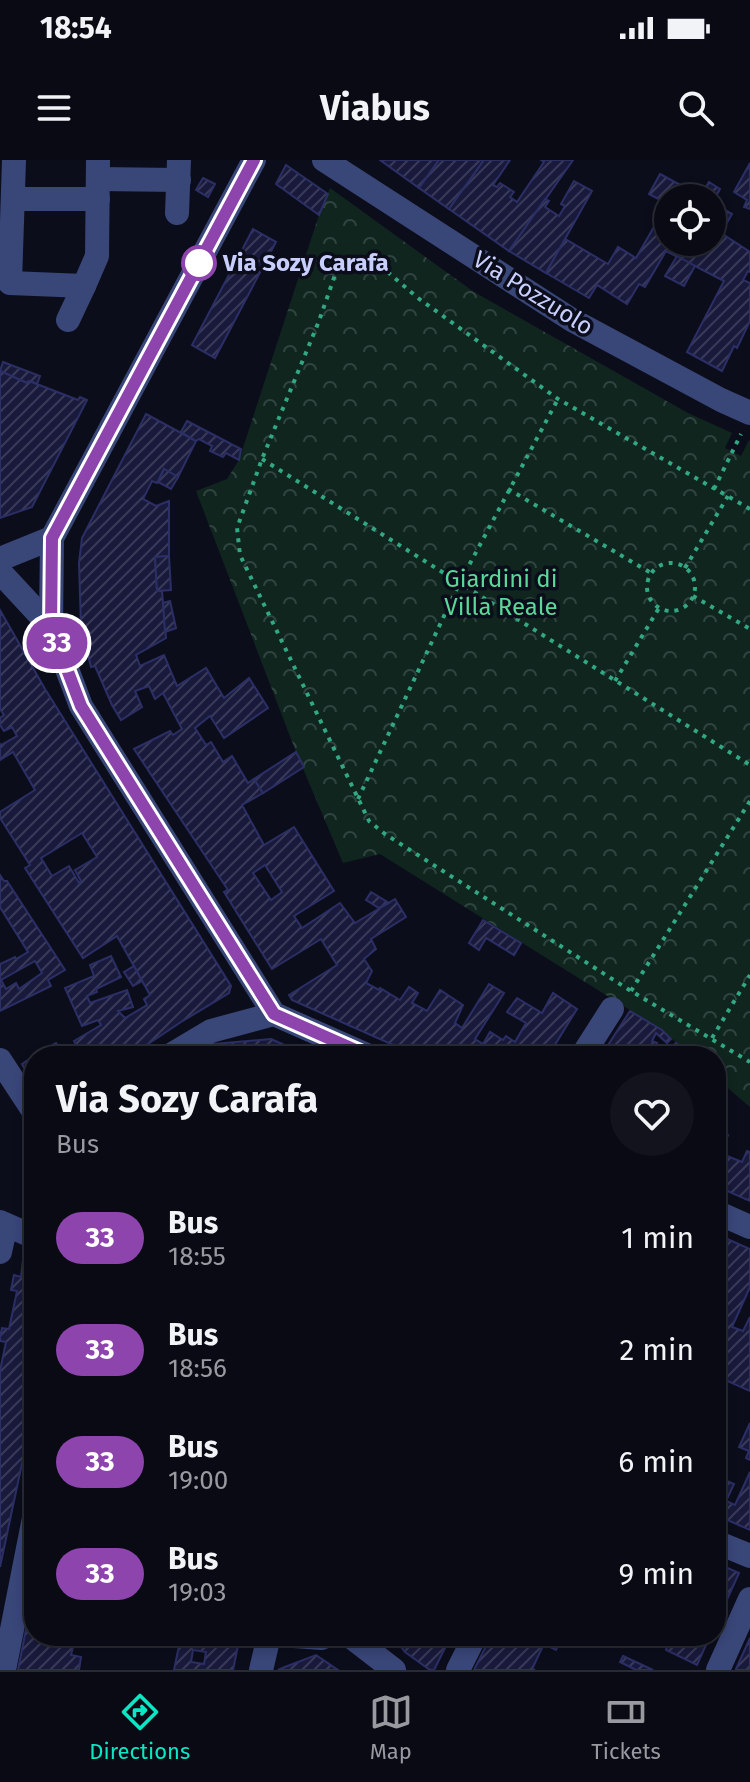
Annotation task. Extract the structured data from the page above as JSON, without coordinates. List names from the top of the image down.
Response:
{
  "streets": {
    "street": ["Via Pozzuolo"]
  },
  "parks": ["Giardini di Villa Reale"],
  "places": ["Via Sozy Carafa"],
  "lines": ["bus line 33"],
  "page": {
    "status": "18:54",
    "header": "Viabus",
    "on_map": "33",
    "heading": ["Via Sozy Carafa", "Bus"],
    "list": [
      {
        "mark": "33",
        "name": "Bus",
        "note": "18:55",
        "value": "1 min"
      },
      {
        "mark": "33",
        "name": "Bus",
        "note": "18:56",
        "value": "2 min"
      },
      {
        "mark": "33",
        "name": "Bus",
        "note": "19:00",
        "value": "6 min"
      },
      {
        "mark": "33",
        "name": "Bus",
        "note": "19:03",
        "value": "9 min"
      }
    ],
    "tabs": ["Directions", "Map", "Tickets"]
  }
}
